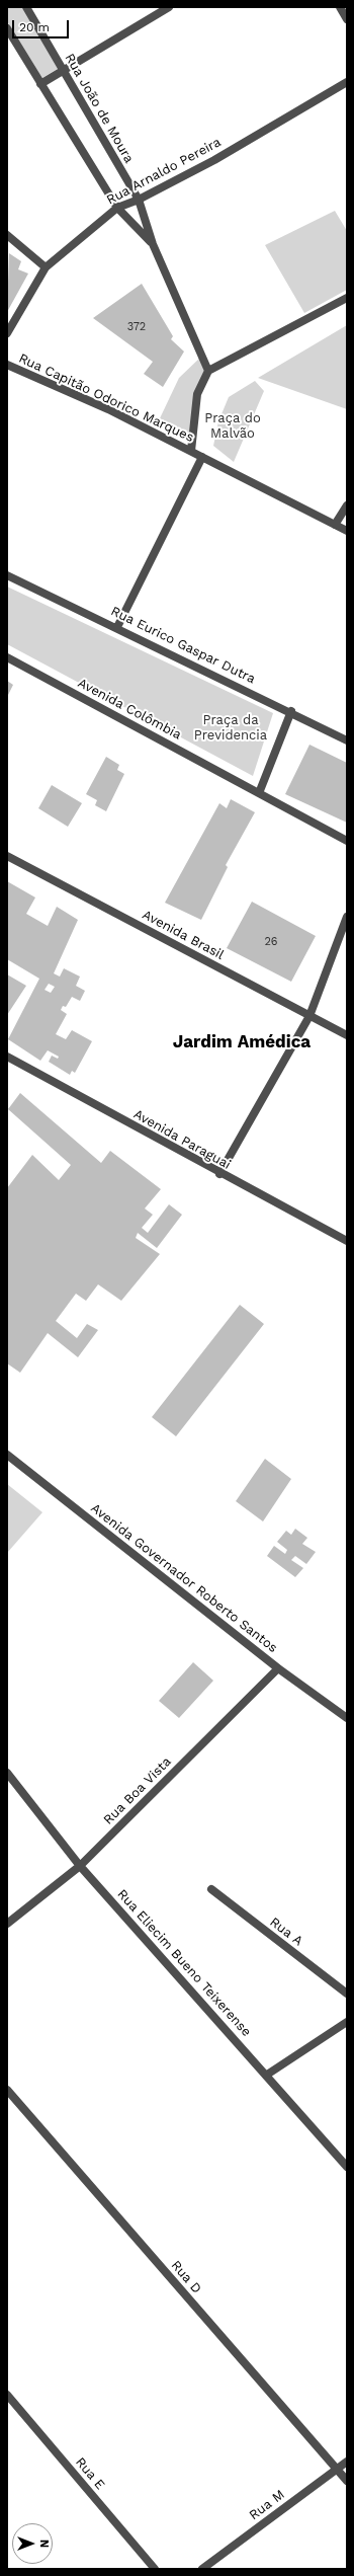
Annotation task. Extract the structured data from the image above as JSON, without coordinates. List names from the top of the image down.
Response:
{
  "streets": {
    "street": [
      "Rua João de Moura",
      "Rua Arnaldo Pereira",
      "Rua Capitão Odorico Marques",
      "Rua Eurico Gaspar Dutra",
      "Avenida Colômbia",
      "Avenida Brasil",
      "Avenida Paraguai",
      "Avenida Governador Roberto Santos",
      "Rua Boa Vista",
      "Rua A",
      "Rua Eliecim Bueno Teixerense",
      "Rua D",
      "Rua E",
      "Rua M"
    ]
  },
  "crossings": [
    ["Rua João de Moura", "Rua Arnaldo Pereira"],
    ["Avenida Governador Roberto Santos", "Rua Boa Vista"],
    ["Rua Boa Vista", "Rua Eliecim Bueno Teixerense"],
    ["Rua D", "Rua M"]
  ],
  "districts": ["Jardim Amédica"],
  "parks": ["Praça do Malvão", "Praça da Previdencia"],
  "house_numbers": ["372", "26"],
  "scale_bar": "20 m",
  "north": "right"
}
